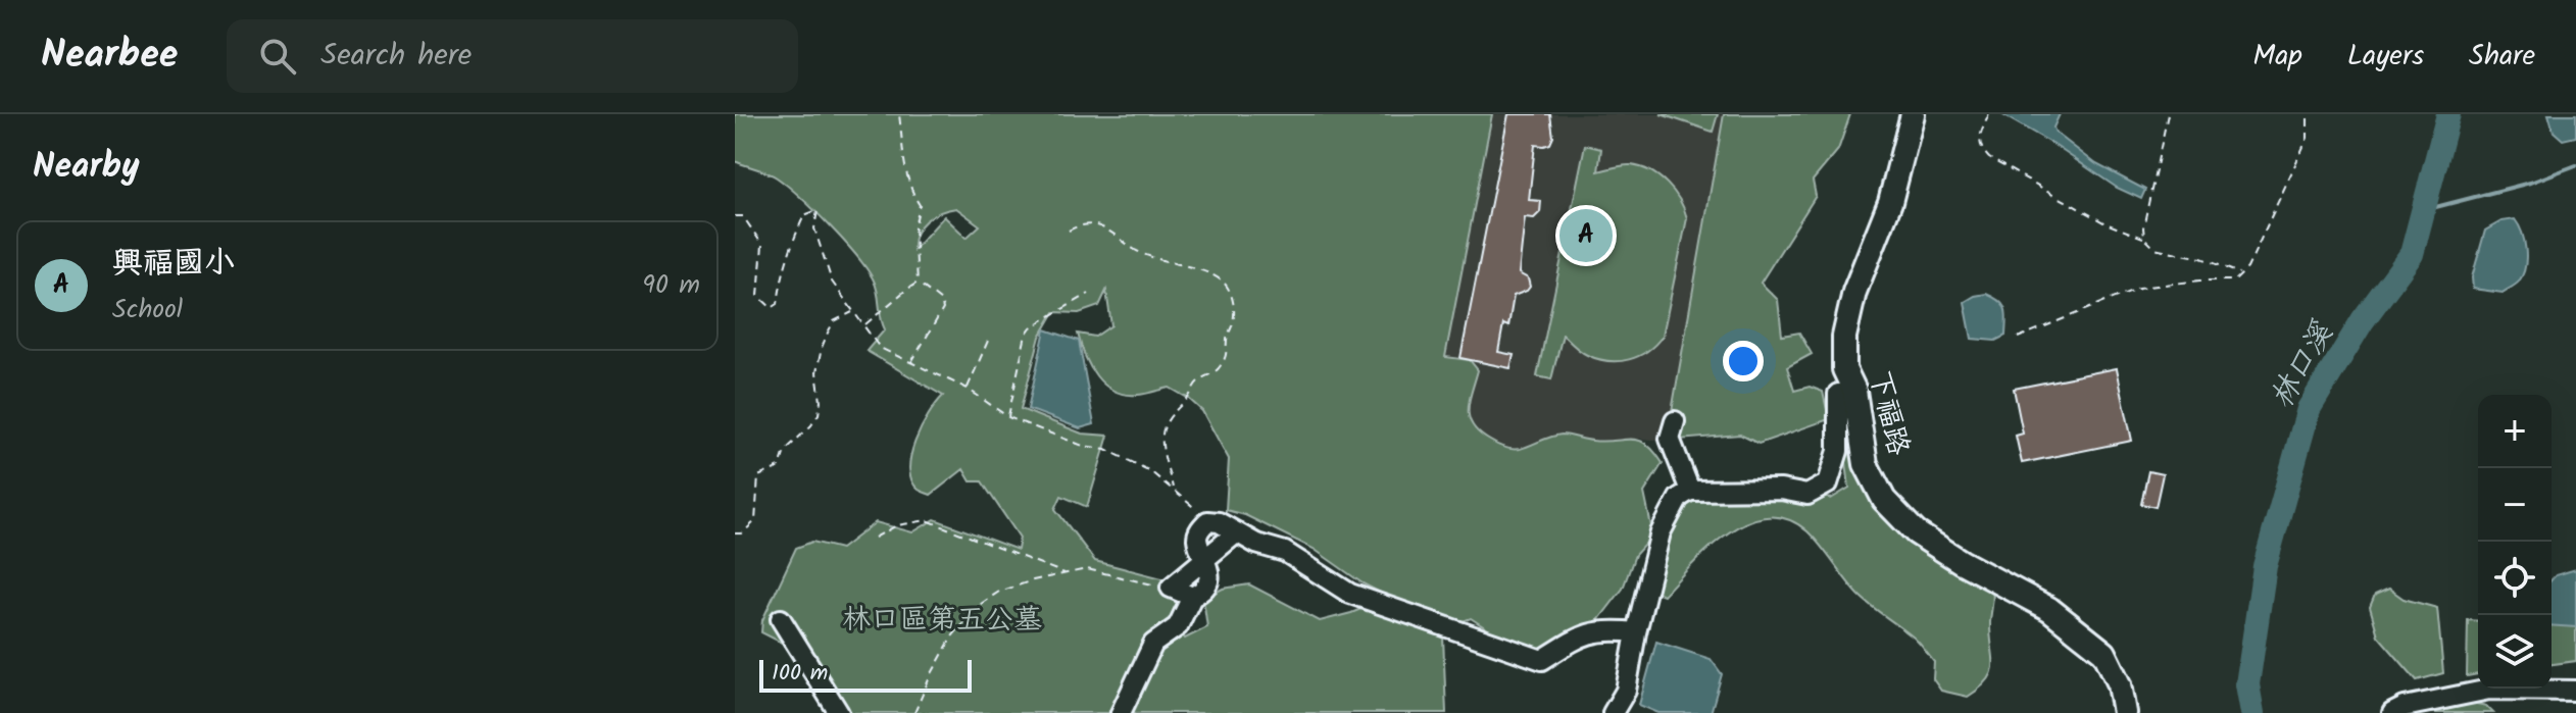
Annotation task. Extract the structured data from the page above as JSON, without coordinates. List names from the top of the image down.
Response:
{
  "streets": {
    "main road": ["下福路"]
  },
  "water": ["林口溪"],
  "parks": ["林口區第五公墓"],
  "scale_bar": "100 m",
  "page": {
    "header": "Nearbee",
    "search": "Search here",
    "nav": ["Map", "Layers", "Share"],
    "heading": "Nearby",
    "pins": "A",
    "list": [
      {
        "mark": "A",
        "name": "興福國小",
        "note": "School",
        "value": "90 m"
      }
    ],
    "map_buttons": ["+", "−"],
    "scale": "100 m"
  }
}
